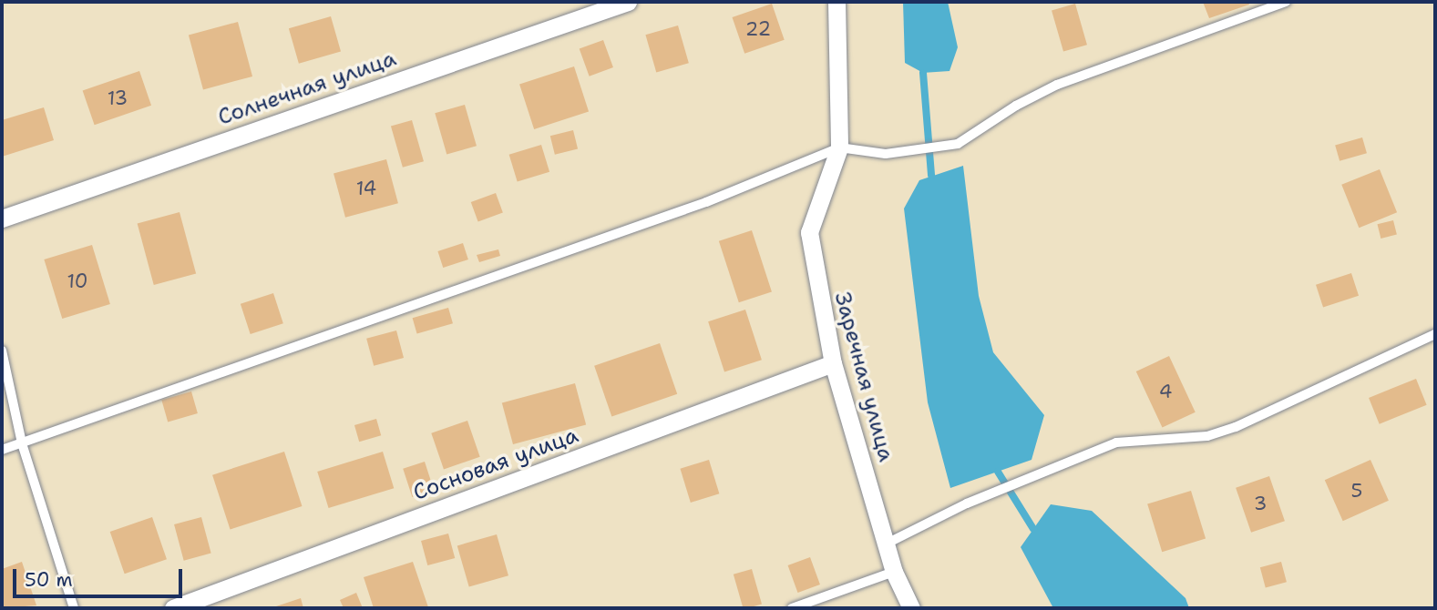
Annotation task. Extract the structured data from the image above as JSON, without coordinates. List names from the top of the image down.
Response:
{
  "streets": {
    "street": ["Солнечная улица", "Заречная улица", "Сосновая улица"]
  },
  "crossings": [
    ["Заречная улица", "Сосновая улица"]
  ],
  "house_numbers": [
    "22",
    "13",
    "14",
    "10",
    "4",
    "5",
    "3"
  ],
  "scale_bar": "50 m"
}
